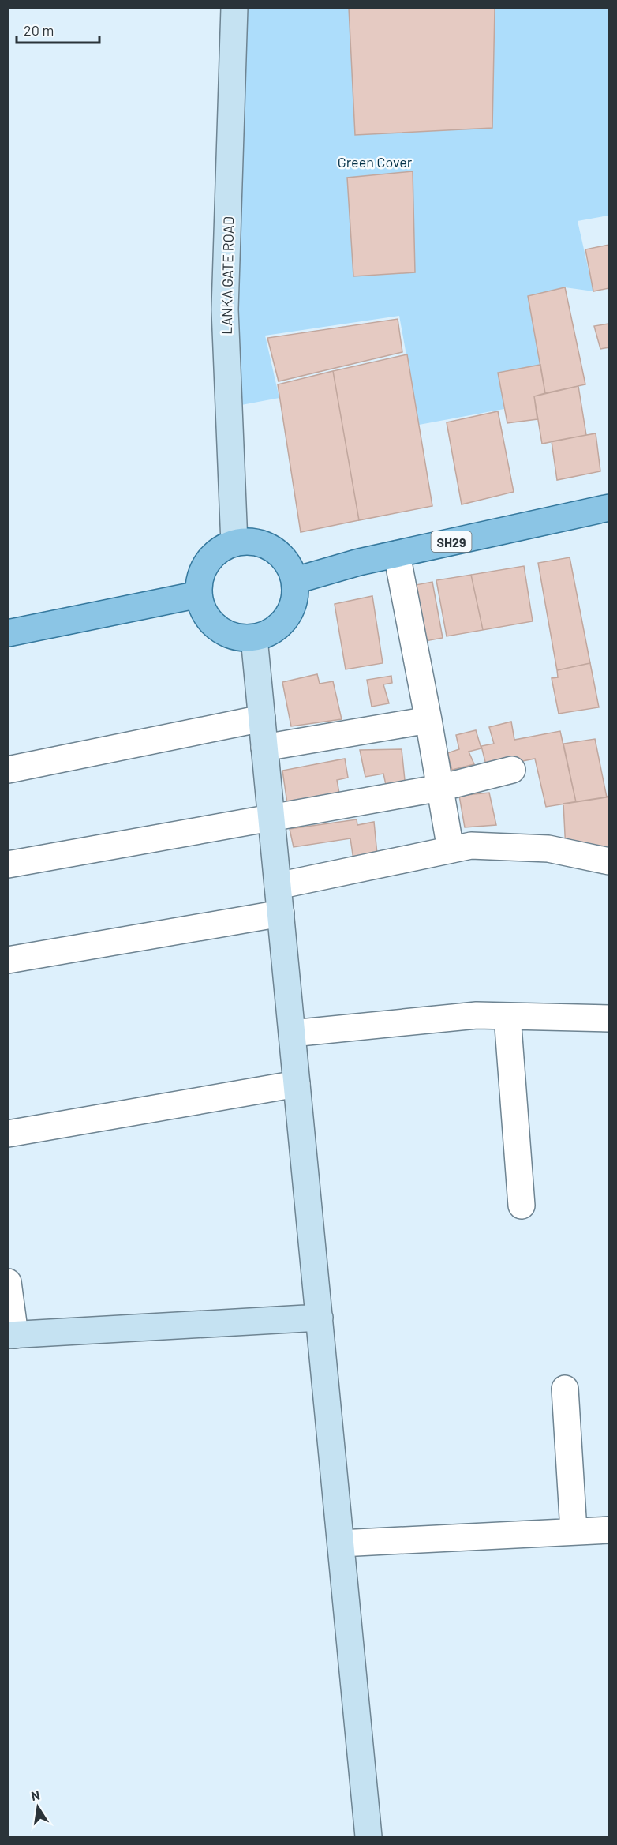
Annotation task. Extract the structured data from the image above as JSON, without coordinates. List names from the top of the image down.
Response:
{
  "streets": {
    "main road": ["SH29"],
    "street": ["LANKA GATE ROAD"]
  },
  "crossings": [
    ["LANKA GATE ROAD", "SH29"]
  ],
  "parks": ["Green Cover"],
  "scale_bar": "20 m",
  "north": "top"
}
